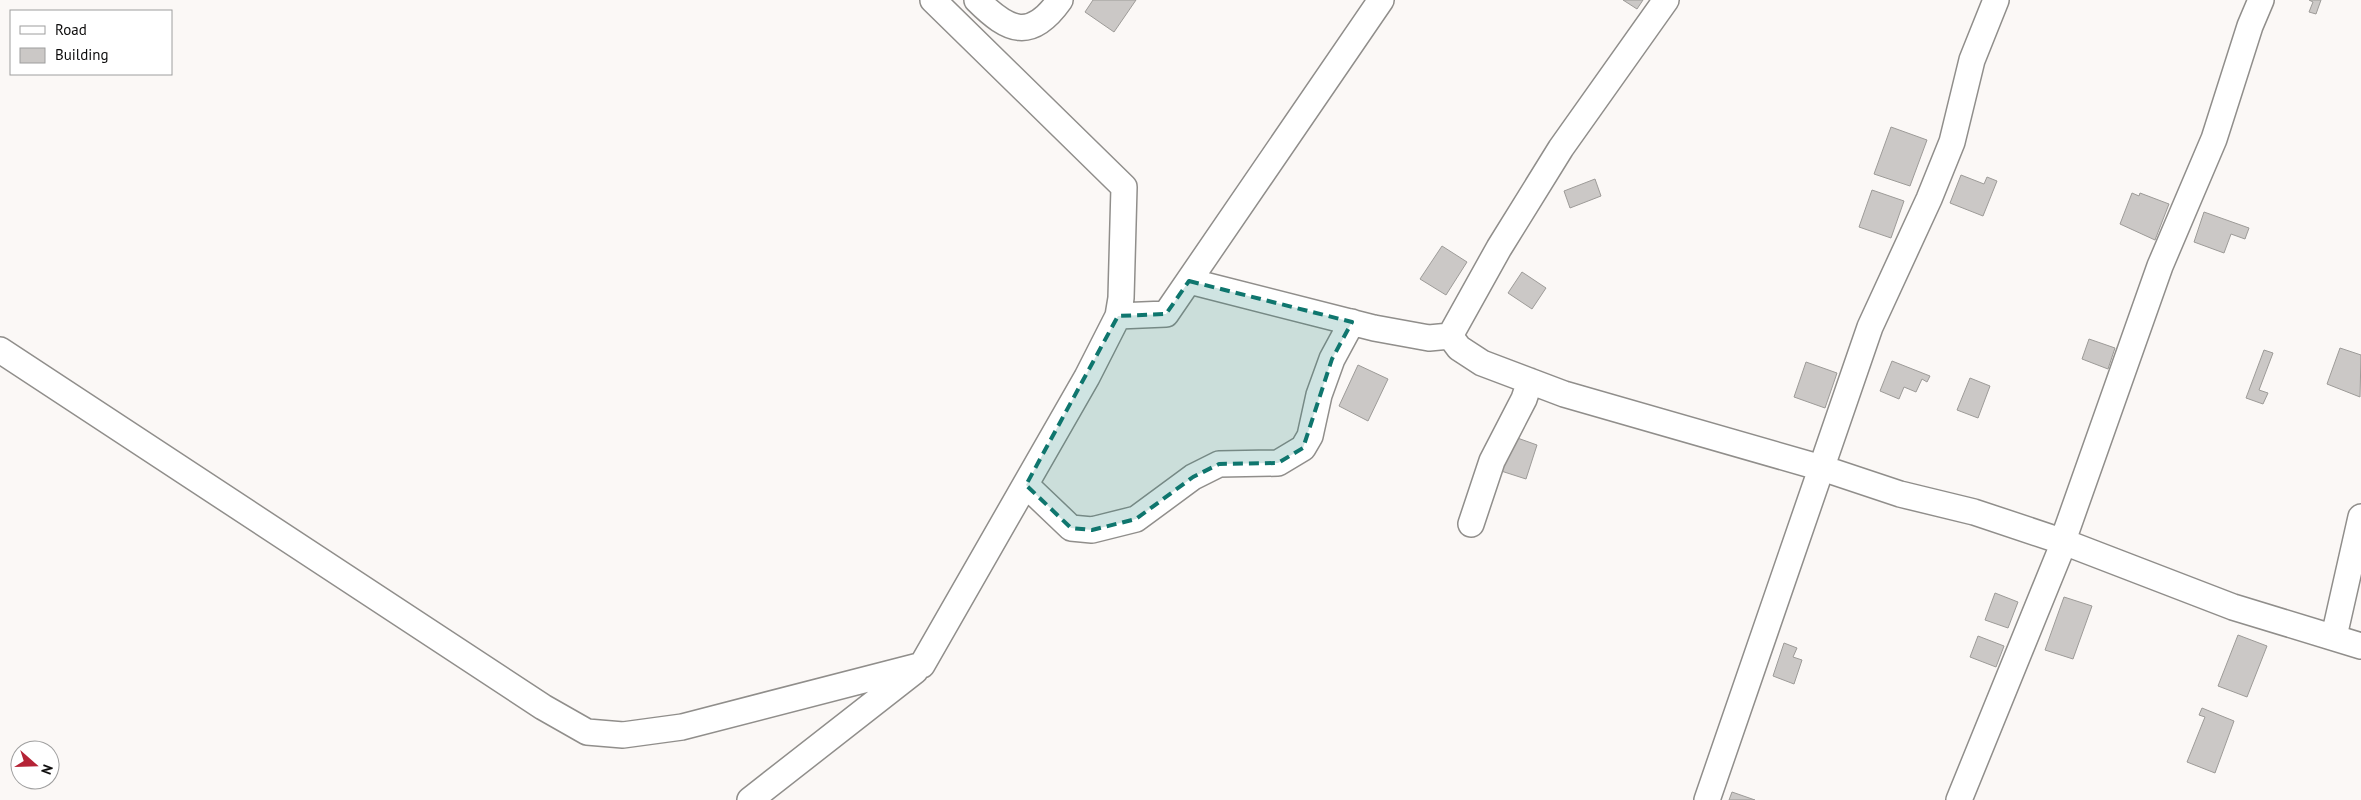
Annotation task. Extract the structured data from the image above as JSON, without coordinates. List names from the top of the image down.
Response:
{
  "legend": ["Road", "Building"],
  "north": "right"
}
